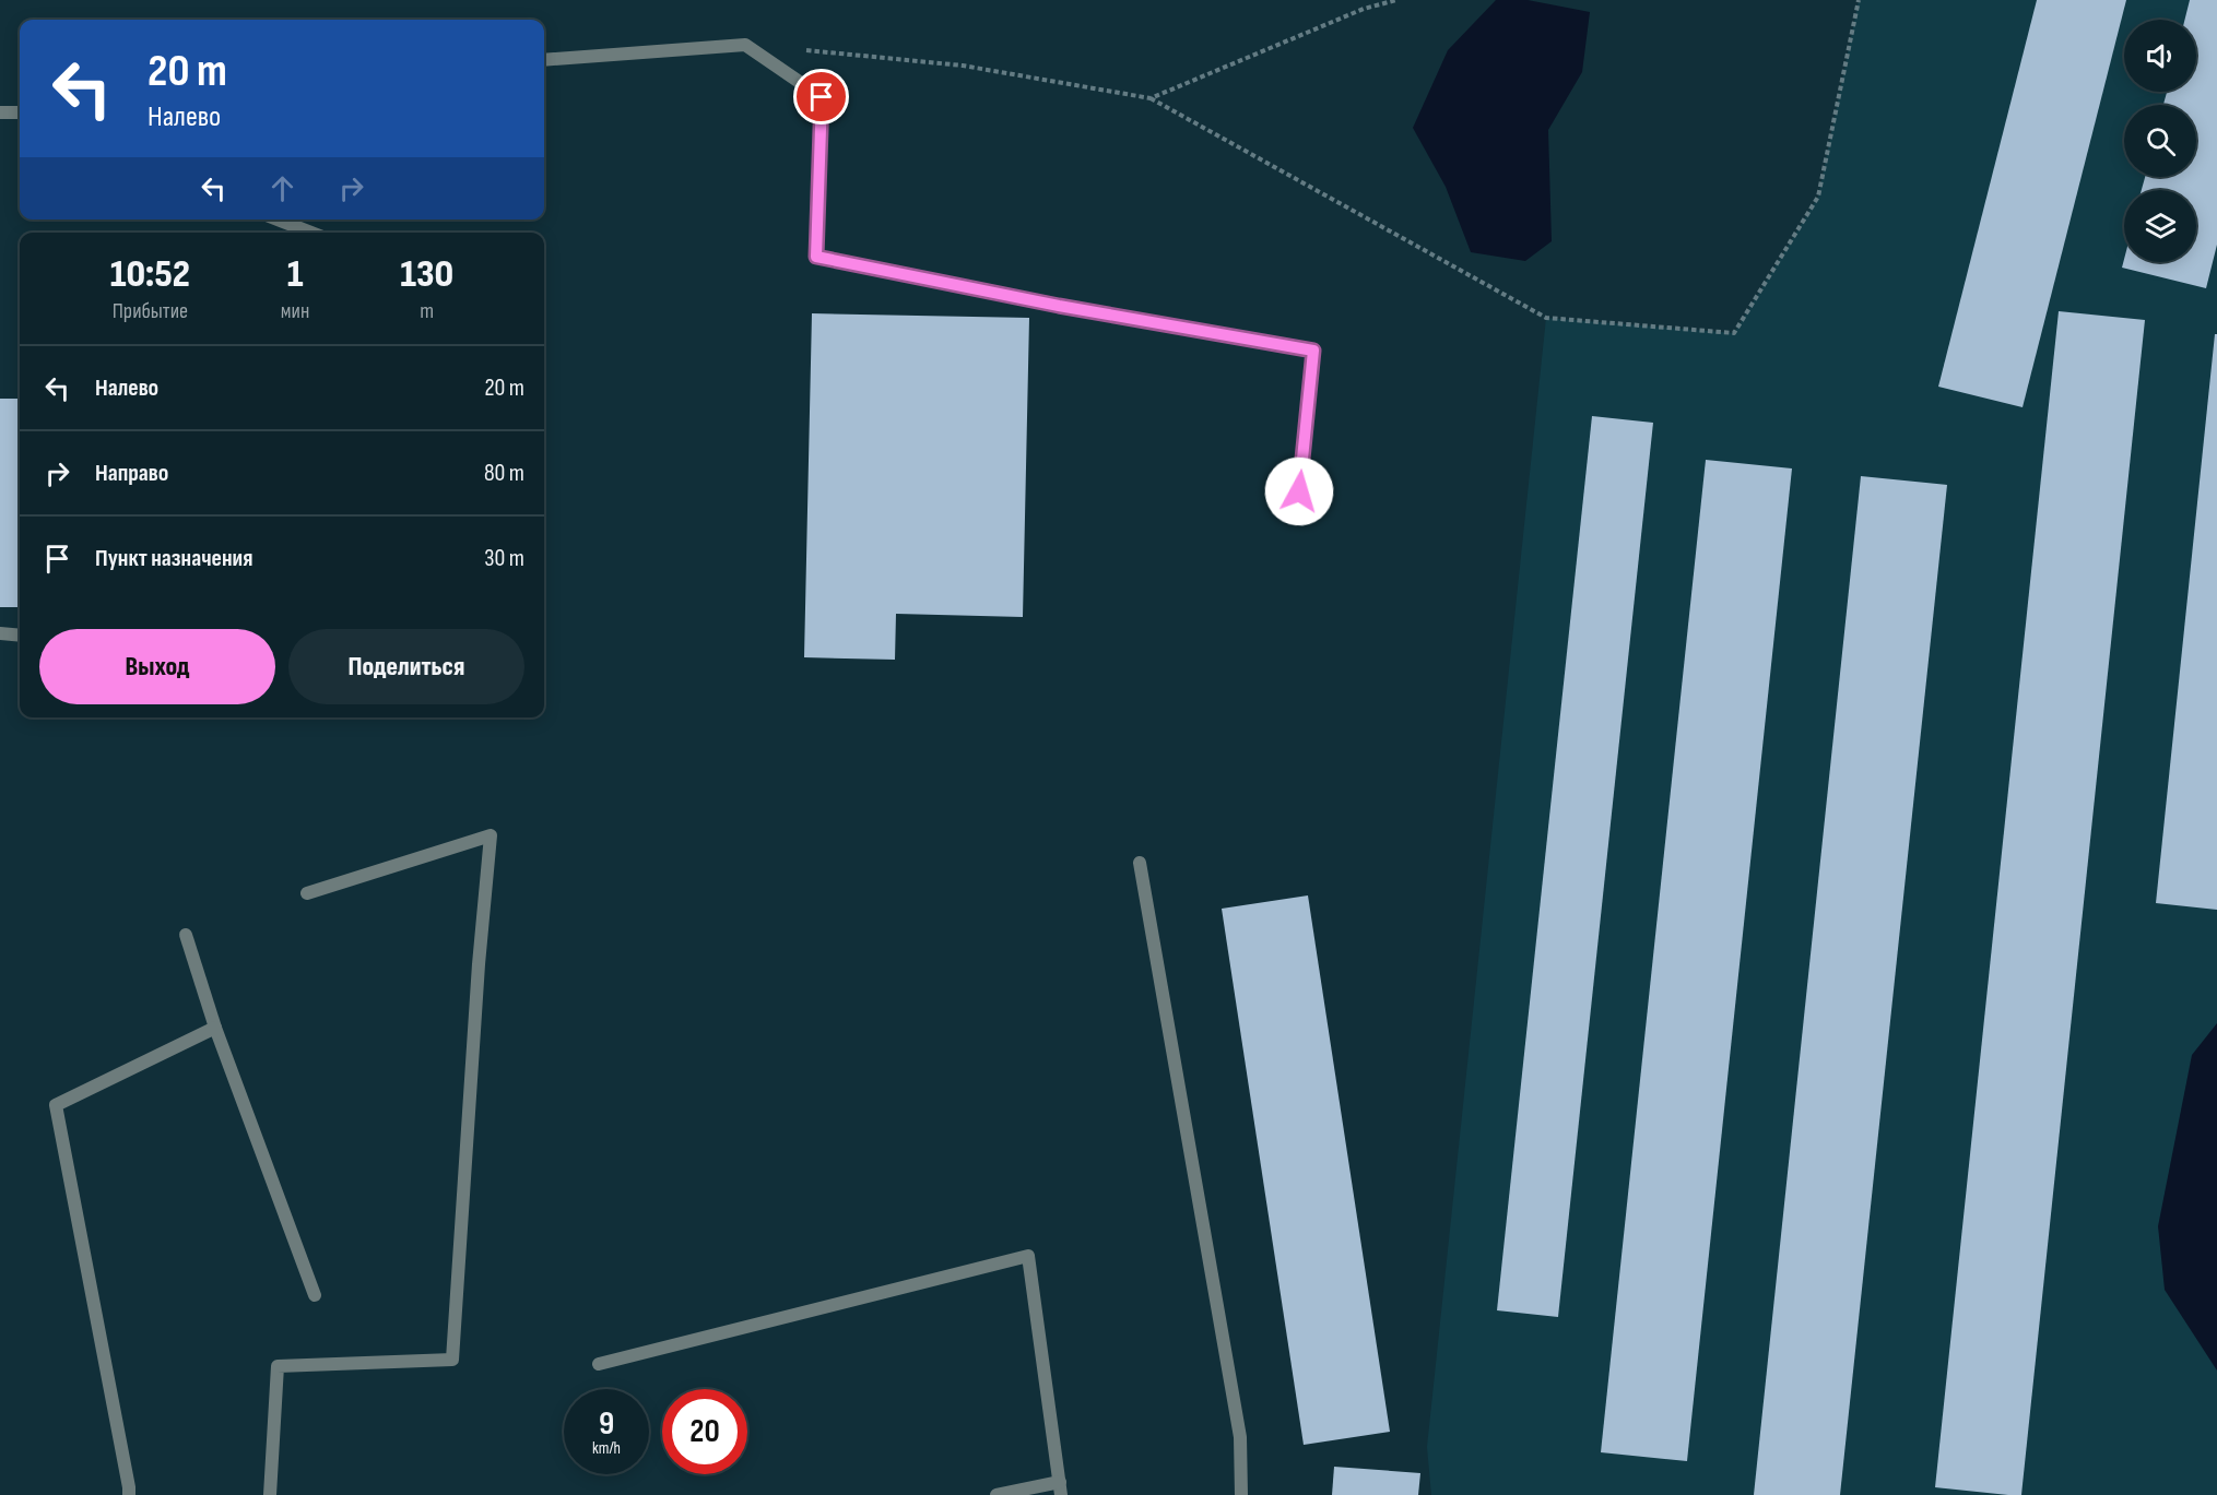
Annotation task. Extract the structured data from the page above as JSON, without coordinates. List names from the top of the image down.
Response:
{
  "page": {
    "turn": ["20 m", "Налево"],
    "eta": [
      "10:52",
      "Прибытие",
      "1",
      "мин",
      "130",
      "m"
    ],
    "list": [
      {
        "name": "Налево",
        "value": "20 m"
      },
      {
        "name": "Направо",
        "value": "80 m"
      },
      {
        "name": "Пункт назначения",
        "value": "30 m"
      }
    ],
    "buttons": ["Выход", "Поделиться"],
    "speed": "9 km/h",
    "limit": "20"
  }
}
